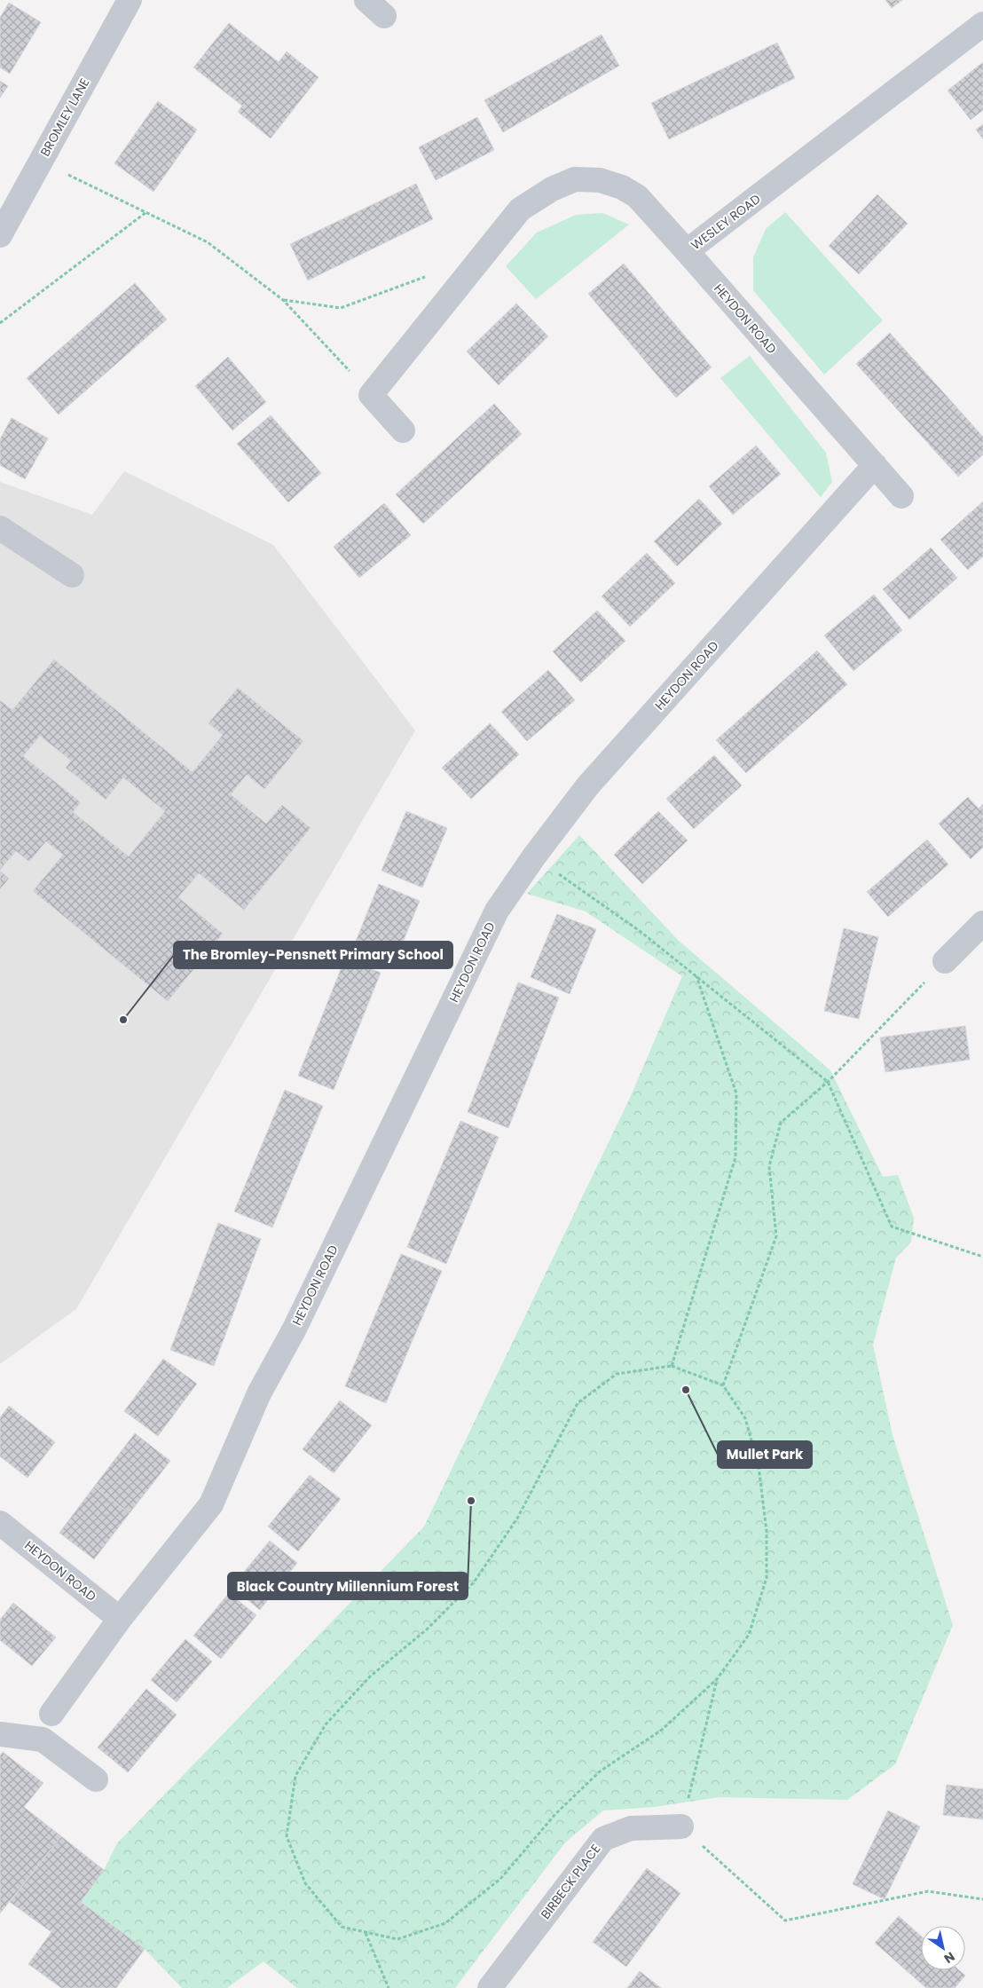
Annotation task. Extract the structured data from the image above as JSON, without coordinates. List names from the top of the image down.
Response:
{
  "streets": {
    "street": [
      "BROMLEY LANE",
      "WESLEY ROAD",
      "HEYDON ROAD",
      "BIRBECK PLACE"
    ]
  },
  "crossings": [
    ["WESLEY ROAD", "HEYDON ROAD"]
  ],
  "places": ["The Bromley-Pensnett Primary School", "Mullet Park", "Black Country Millennium Forest"],
  "north": "bottom right"
}
